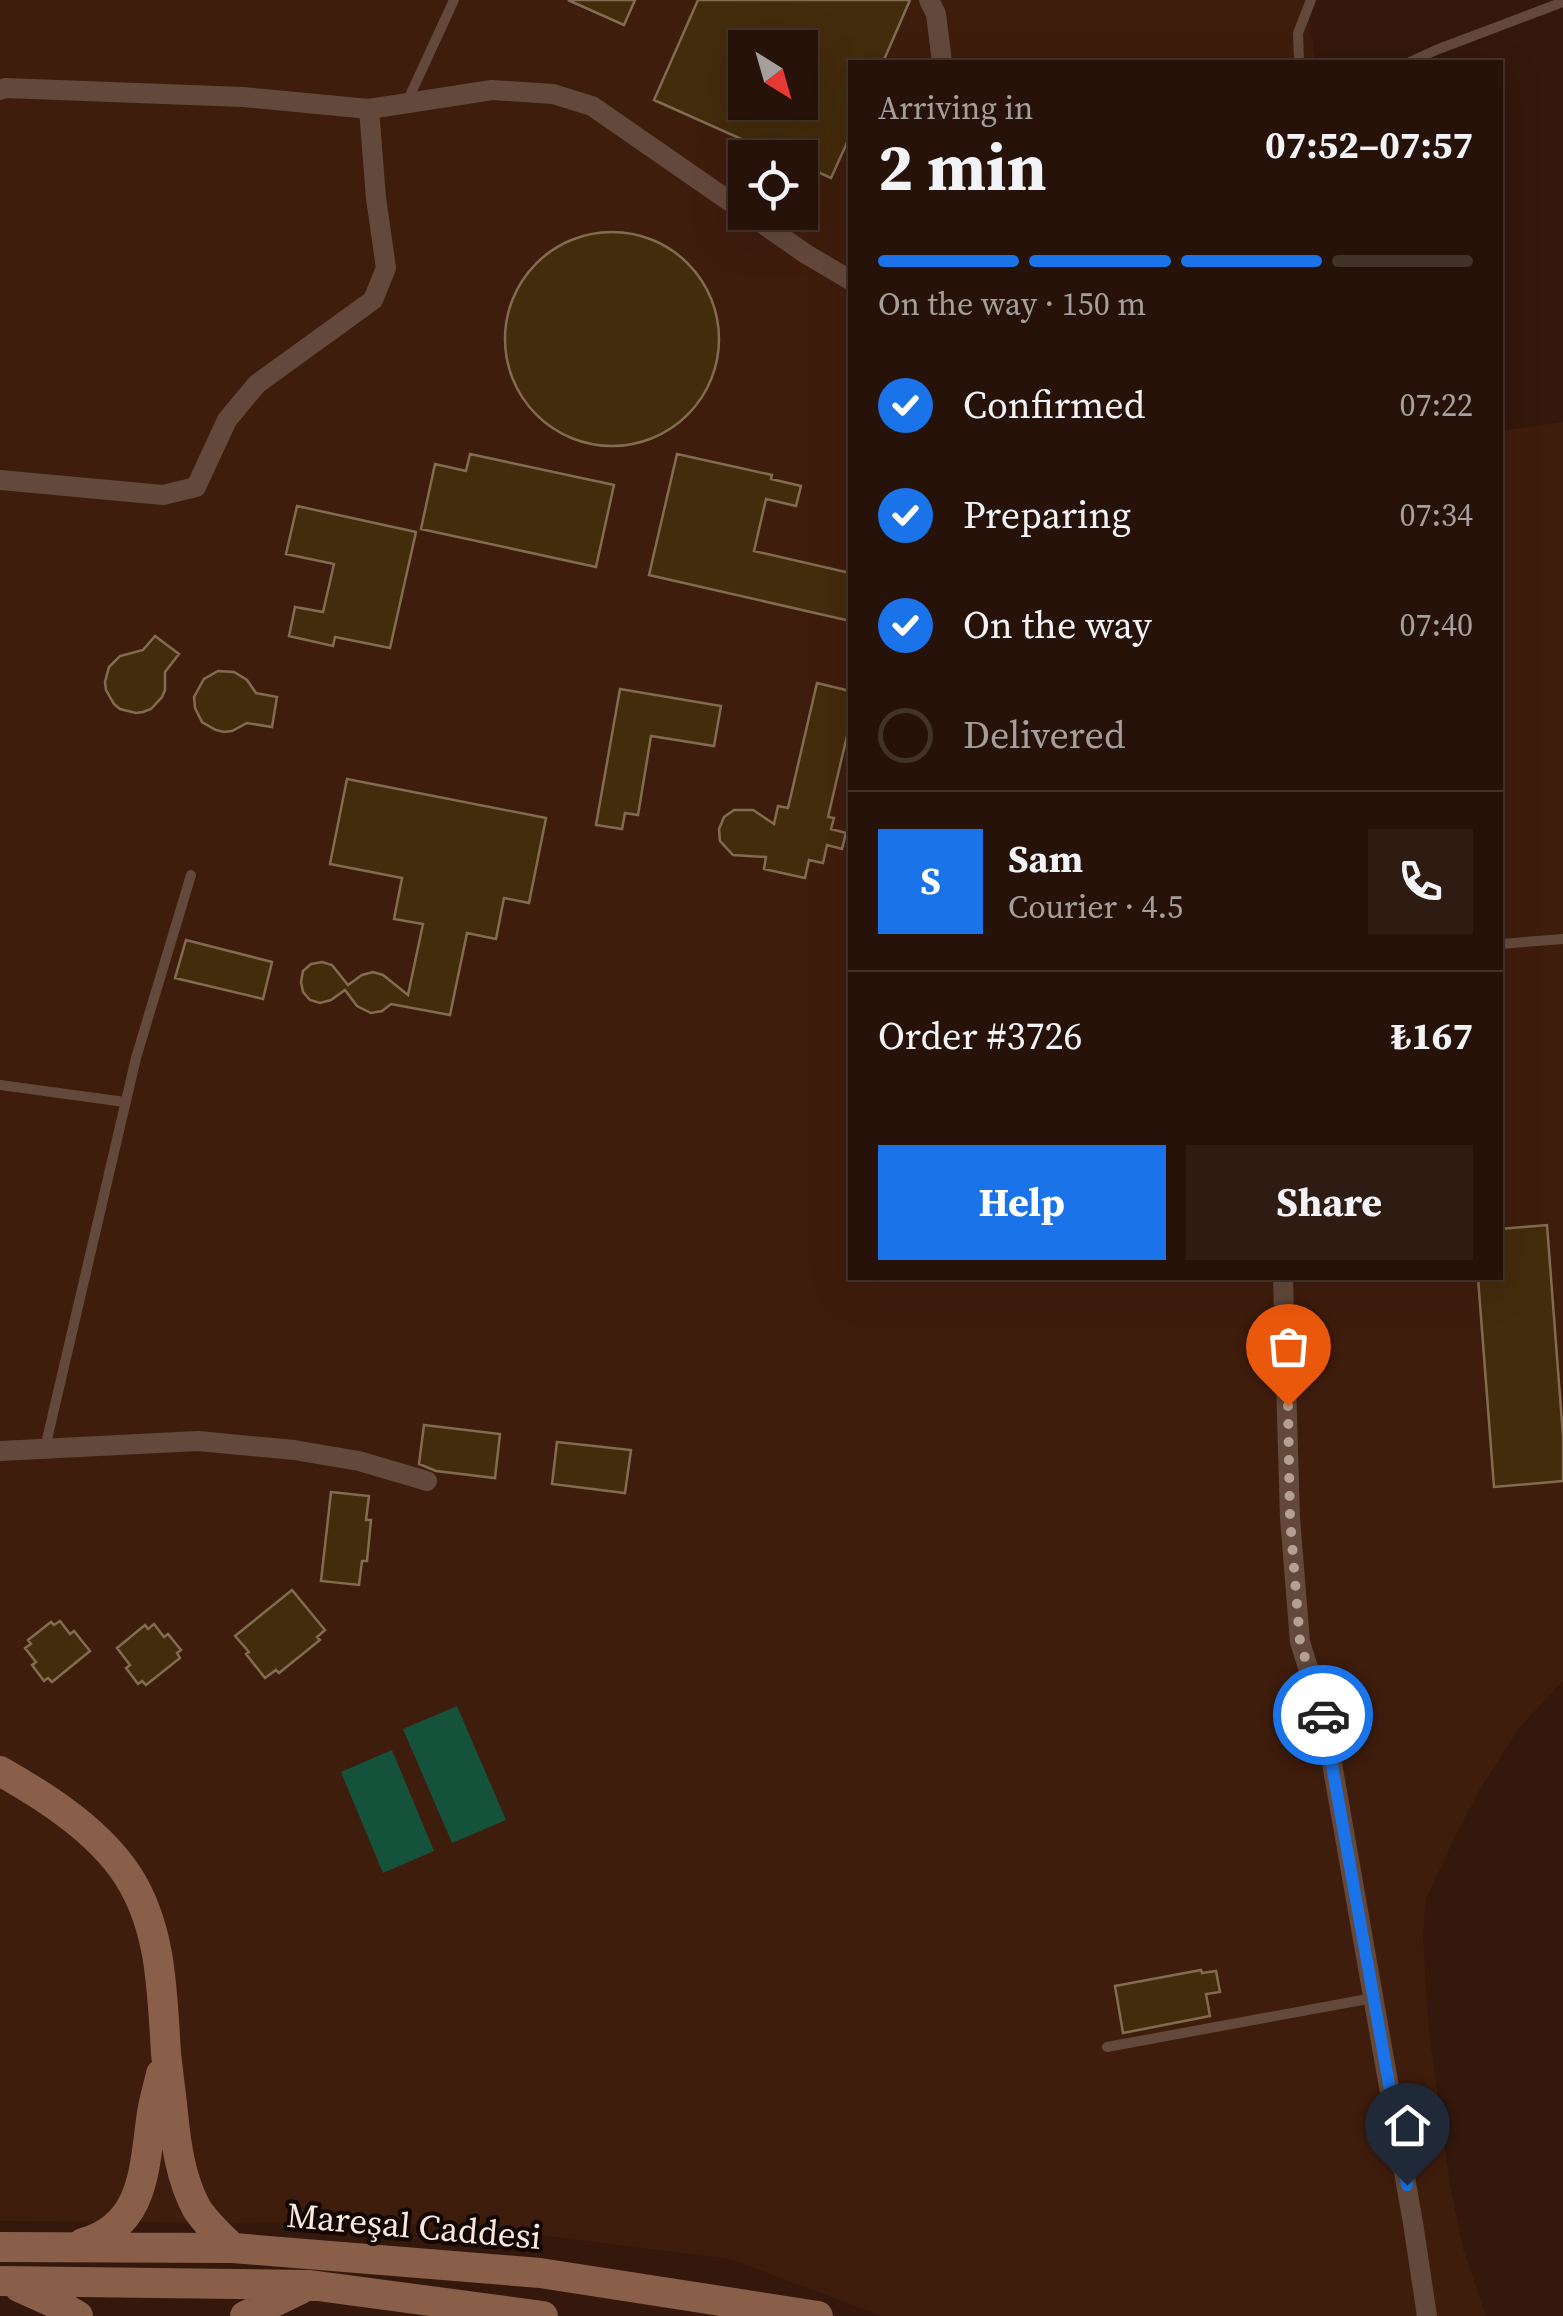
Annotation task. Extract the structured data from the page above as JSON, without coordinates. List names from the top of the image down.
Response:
{
  "streets": {
    "street": ["Mareşal Caddesi"]
  },
  "north": "bottom right",
  "page": {
    "heading": ["2 min", "Arriving in", "07:52–07:57"],
    "panel": [
      "Sam",
      "Courier · 4.5",
      "Order #3726",
      "₺167"
    ],
    "bar": "On the way · 150 m",
    "list": [
      ["Confirmed", "07:22"],
      ["Preparing", "07:34"],
      ["On the way", "07:40"],
      "Delivered"
    ],
    "round": "S",
    "buttons": ["Help", "Share"]
  }
}
